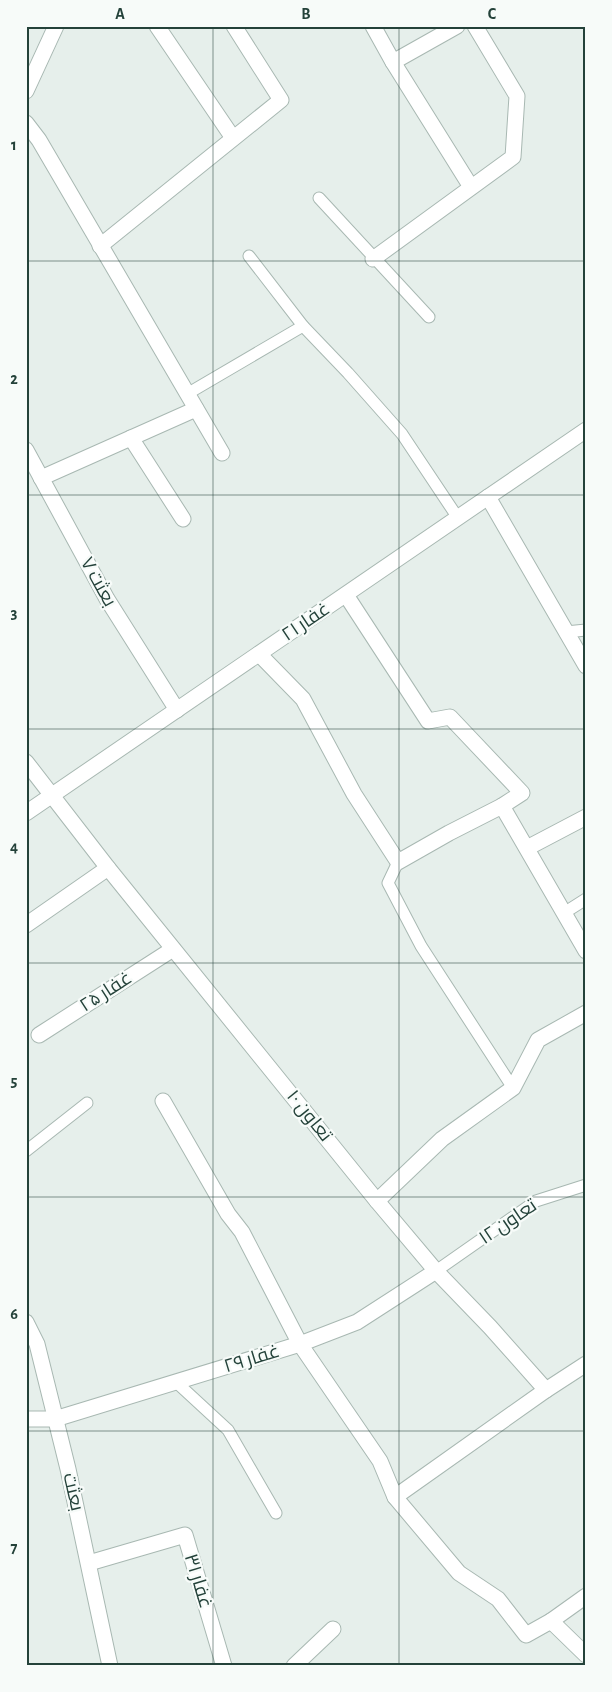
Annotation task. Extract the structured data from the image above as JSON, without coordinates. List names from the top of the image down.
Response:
{
  "streets": {
    "street": [
      "بعثت ۷",
      "غفار ۲۱",
      "غفار ۲۵",
      "تعاون ۱۰",
      "غفار ۲۹",
      "بعثت",
      "غفار ۳۱"
    ],
    "lane": ["تعاون ۱۲"]
  },
  "crossings": [
    ["بعثت ۷", "غفار ۲۱"],
    ["غفار ۲۱", "تعاون ۱۰"],
    ["غفار ۲۵", "تعاون ۱۰"],
    ["تعاون ۱۰", "تعاون ۱۲"],
    ["تعاون ۱۰", "غفار ۲۹"],
    ["تعاون ۱۲", "غفار ۲۹"],
    ["غفار ۲۹", "بعثت"],
    ["بعثت", "غفار ۳۱"]
  ],
  "grid": {
    "columns": ["A", "B", "C"],
    "rows": [
      "1",
      "2",
      "3",
      "4",
      "5",
      "6",
      "7"
    ]
  }
}
